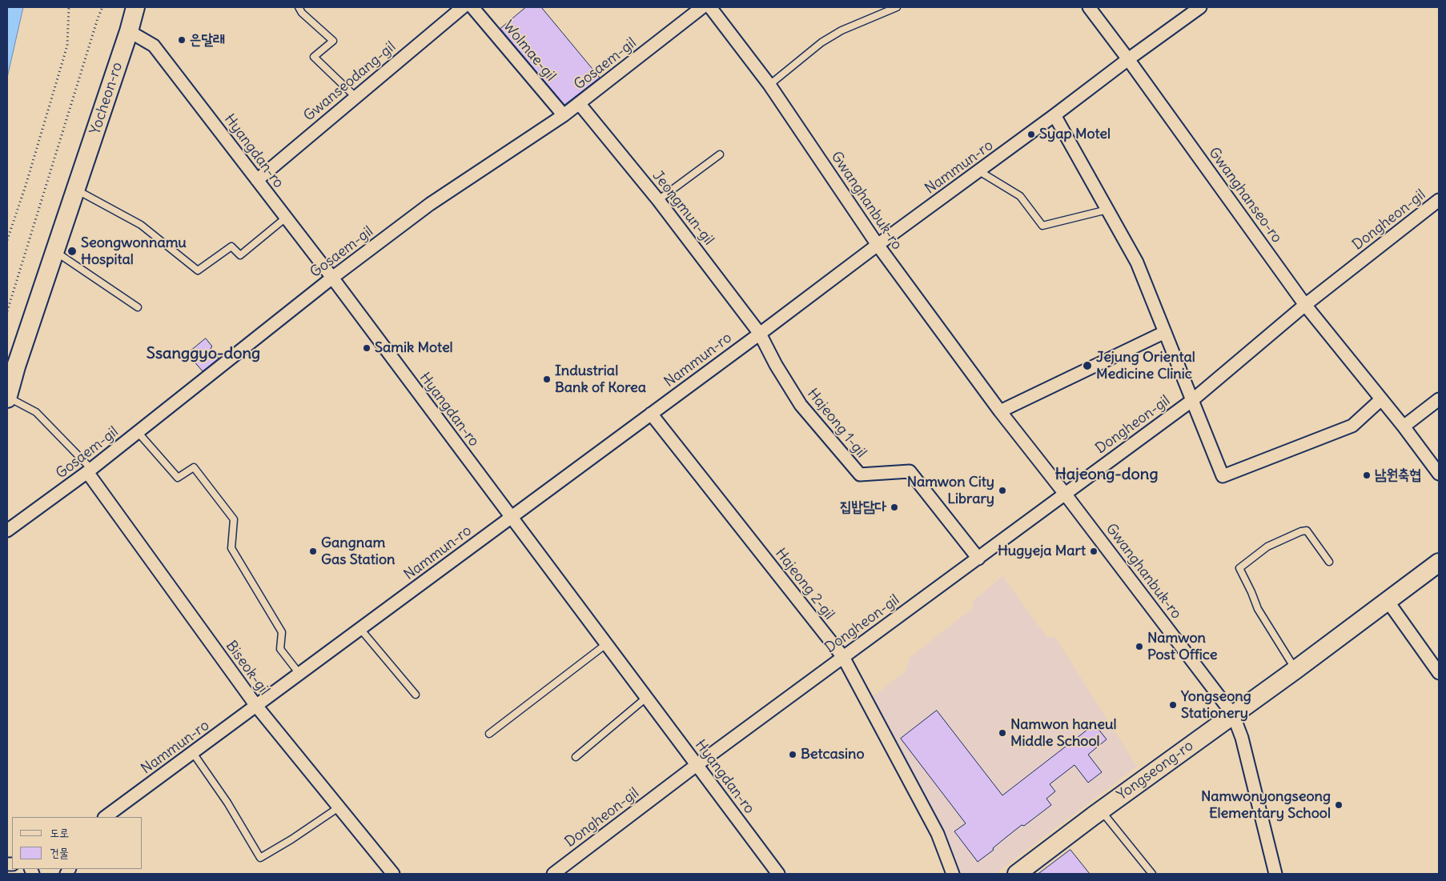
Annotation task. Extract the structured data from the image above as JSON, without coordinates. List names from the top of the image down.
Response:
{
  "streets": {
    "street": [
      "Wolmae-gil",
      "Gosaem-gil",
      "Gwanseodang-gil",
      "Yocheon-ro",
      "Hyangdan-ro",
      "Nammun-ro",
      "Gwanghanseo-ro",
      "Gwanghanbuk-ro",
      "Jeongmun-gil",
      "Dongheon-gil",
      "Hajeong 1-gil",
      "Hajeong 2-gil",
      "Biseok-gil",
      "Yongseong-ro"
    ]
  },
  "crossings": [
    ["Wolmae-gil", "Gosaem-gil"],
    ["Gosaem-gil", "Hyangdan-ro"],
    ["Gosaem-gil", "Jeongmun-gil"],
    ["Gosaem-gil", "Biseok-gil"],
    ["Gwanseodang-gil", "Hyangdan-ro"],
    ["Yocheon-ro", "Hyangdan-ro"],
    ["Yocheon-ro", "Biseok-gil"],
    ["Hyangdan-ro", "Nammun-ro"],
    ["Hyangdan-ro", "Dongheon-gil"],
    ["Nammun-ro", "Gwanghanseo-ro"],
    ["Nammun-ro", "Gwanghanbuk-ro"],
    ["Nammun-ro", "Jeongmun-gil"],
    ["Nammun-ro", "Hajeong 1-gil"],
    ["Nammun-ro", "Hajeong 2-gil"],
    ["Nammun-ro", "Biseok-gil"],
    ["Gwanghanseo-ro", "Dongheon-gil"],
    ["Gwanghanbuk-ro", "Dongheon-gil"],
    ["Gwanghanbuk-ro", "Yongseong-ro"],
    ["Jeongmun-gil", "Hajeong 1-gil"],
    ["Dongheon-gil", "Hajeong 1-gil"],
    ["Dongheon-gil", "Hajeong 2-gil"]
  ],
  "districts": ["Ssanggyo-dong", "Hajeong-dong"],
  "places": [
    "은달래",
    "Syap Motel",
    "Seongwonnamu Hospital",
    "Samik Motel",
    "Jejung Oriental Medicine Clinic",
    "Industrial Bank of Korea",
    "남원축협",
    "Namwon City Library",
    "집밥담다",
    "Gangnam Gas Station",
    "Hugyeja Mart",
    "Namwon Post Office",
    "Yongseong Stationery",
    "Namwon haneul Middle School",
    "Betcasino",
    "Namwonyongseong Elementary School"
  ],
  "legend": ["도로", "건물"]
}
